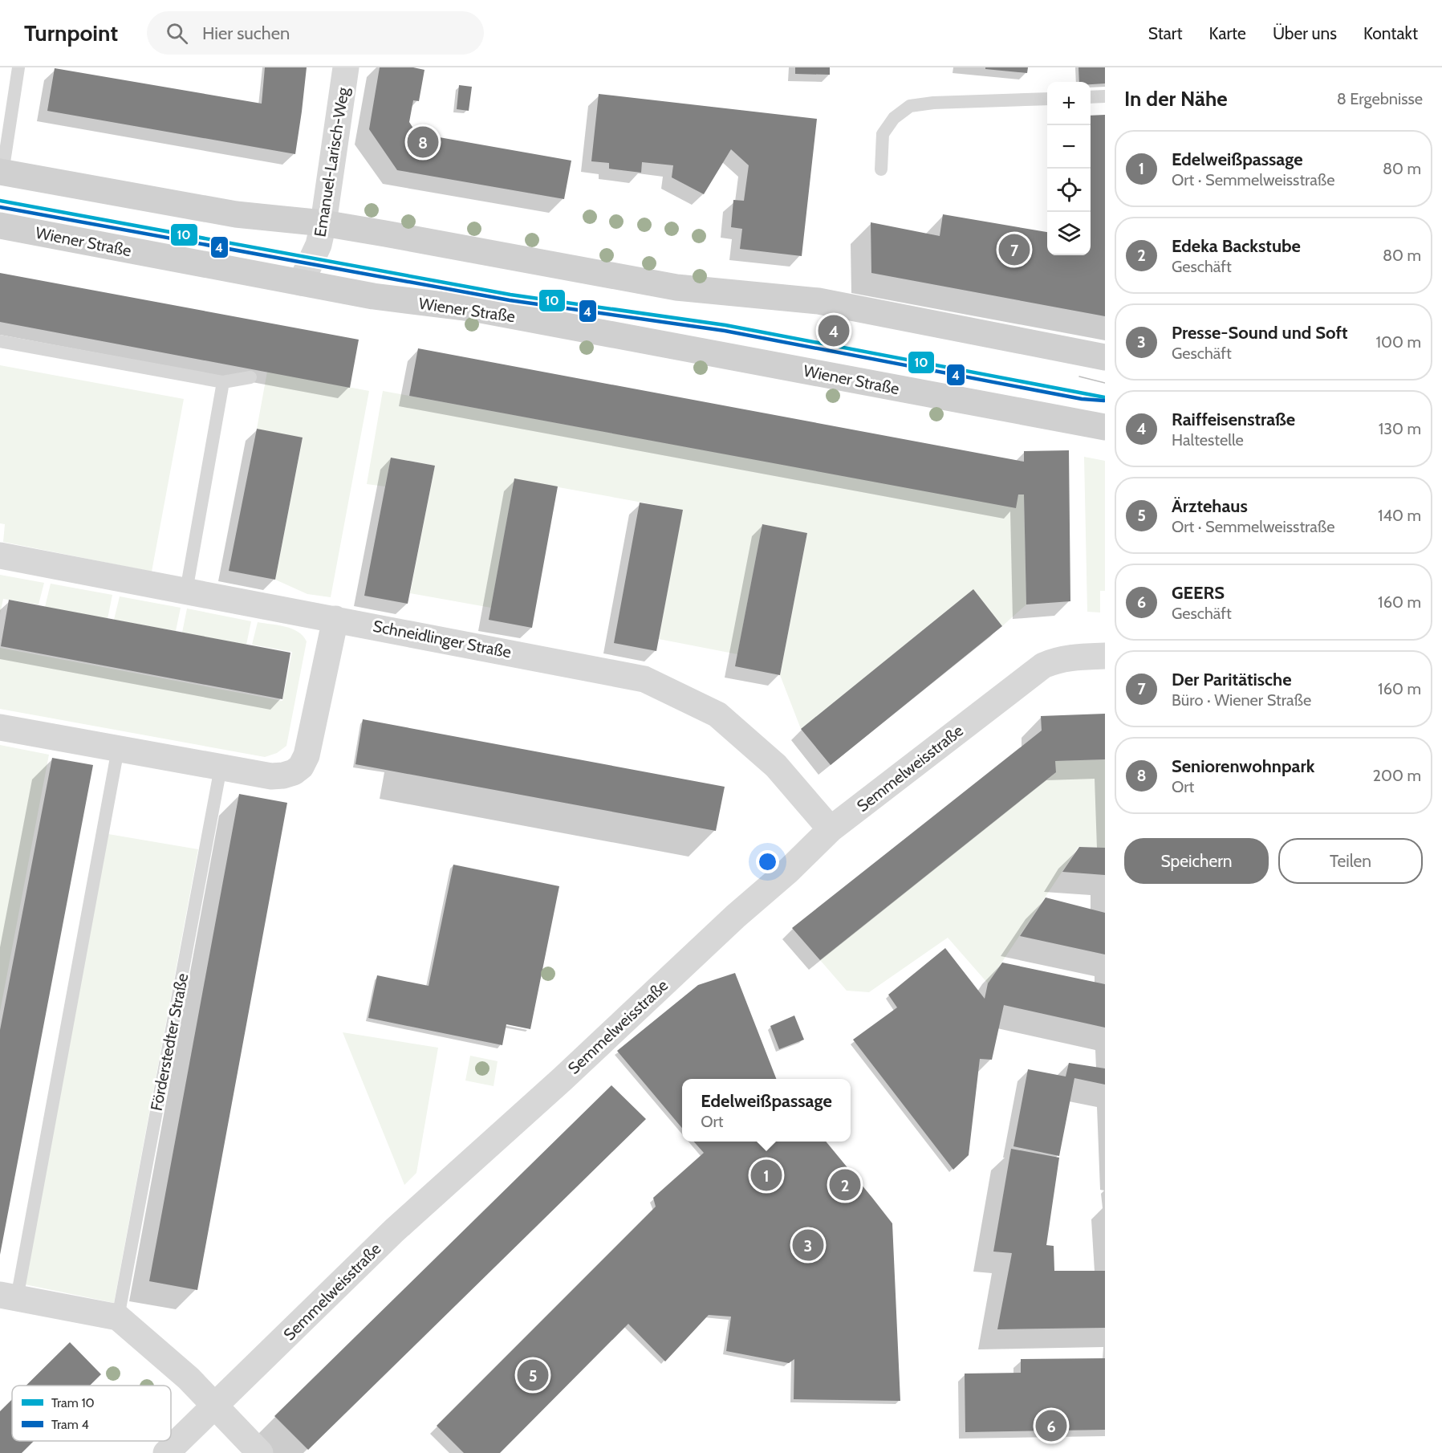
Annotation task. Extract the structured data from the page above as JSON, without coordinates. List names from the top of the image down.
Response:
{
  "streets": {
    "main road": ["Wiener Straße"],
    "street": ["Emanuel-Larisch-Weg", "Schneidlinger Straße", "Semmelweisstraße"],
    "lane": ["Förderstedter Straße"]
  },
  "crossings": [
    ["Emanuel-Larisch-Weg", "Wiener Straße"],
    ["Schneidlinger Straße", "Semmelweisstraße"]
  ],
  "lines": ["tram line 10", "tram line 4"],
  "legend": ["Tram 10", "Tram 4"],
  "page": {
    "header": "Turnpoint",
    "search": "Hier suchen",
    "nav": [
      "Start",
      "Karte",
      "Über uns",
      "Kontakt"
    ],
    "heading": ["In der Nähe", "8 Ergebnisse"],
    "map_buttons": ["+", "−"],
    "pins": [
      "8",
      "7",
      "4",
      "1",
      "2",
      "3",
      "5",
      "6"
    ],
    "list": [
      {
        "mark": "1",
        "name": "Edelweißpassage",
        "note": "Ort · Semmelweisstraße",
        "value": "80 m"
      },
      {
        "mark": "2",
        "name": "Edeka Backstube",
        "note": "Geschäft",
        "value": "80 m"
      },
      {
        "mark": "3",
        "name": "Presse-Sound und Soft",
        "note": "Geschäft",
        "value": "100 m"
      },
      {
        "mark": "4",
        "name": "Raiffeisenstraße",
        "note": "Haltestelle",
        "value": "130 m"
      },
      {
        "mark": "5",
        "name": "Ärztehaus",
        "note": "Ort · Semmelweisstraße",
        "value": "140 m"
      },
      {
        "mark": "6",
        "name": "GEERS",
        "note": "Geschäft",
        "value": "160 m"
      },
      {
        "mark": "7",
        "name": "Der Paritätische",
        "note": "Büro · Wiener Straße",
        "value": "160 m"
      },
      {
        "mark": "8",
        "name": "Seniorenwohnpark",
        "note": "Ort",
        "value": "200 m"
      }
    ],
    "buttons": ["Speichern", "Teilen"],
    "popup": ["Edelweißpassage", "Ort"]
  }
}
